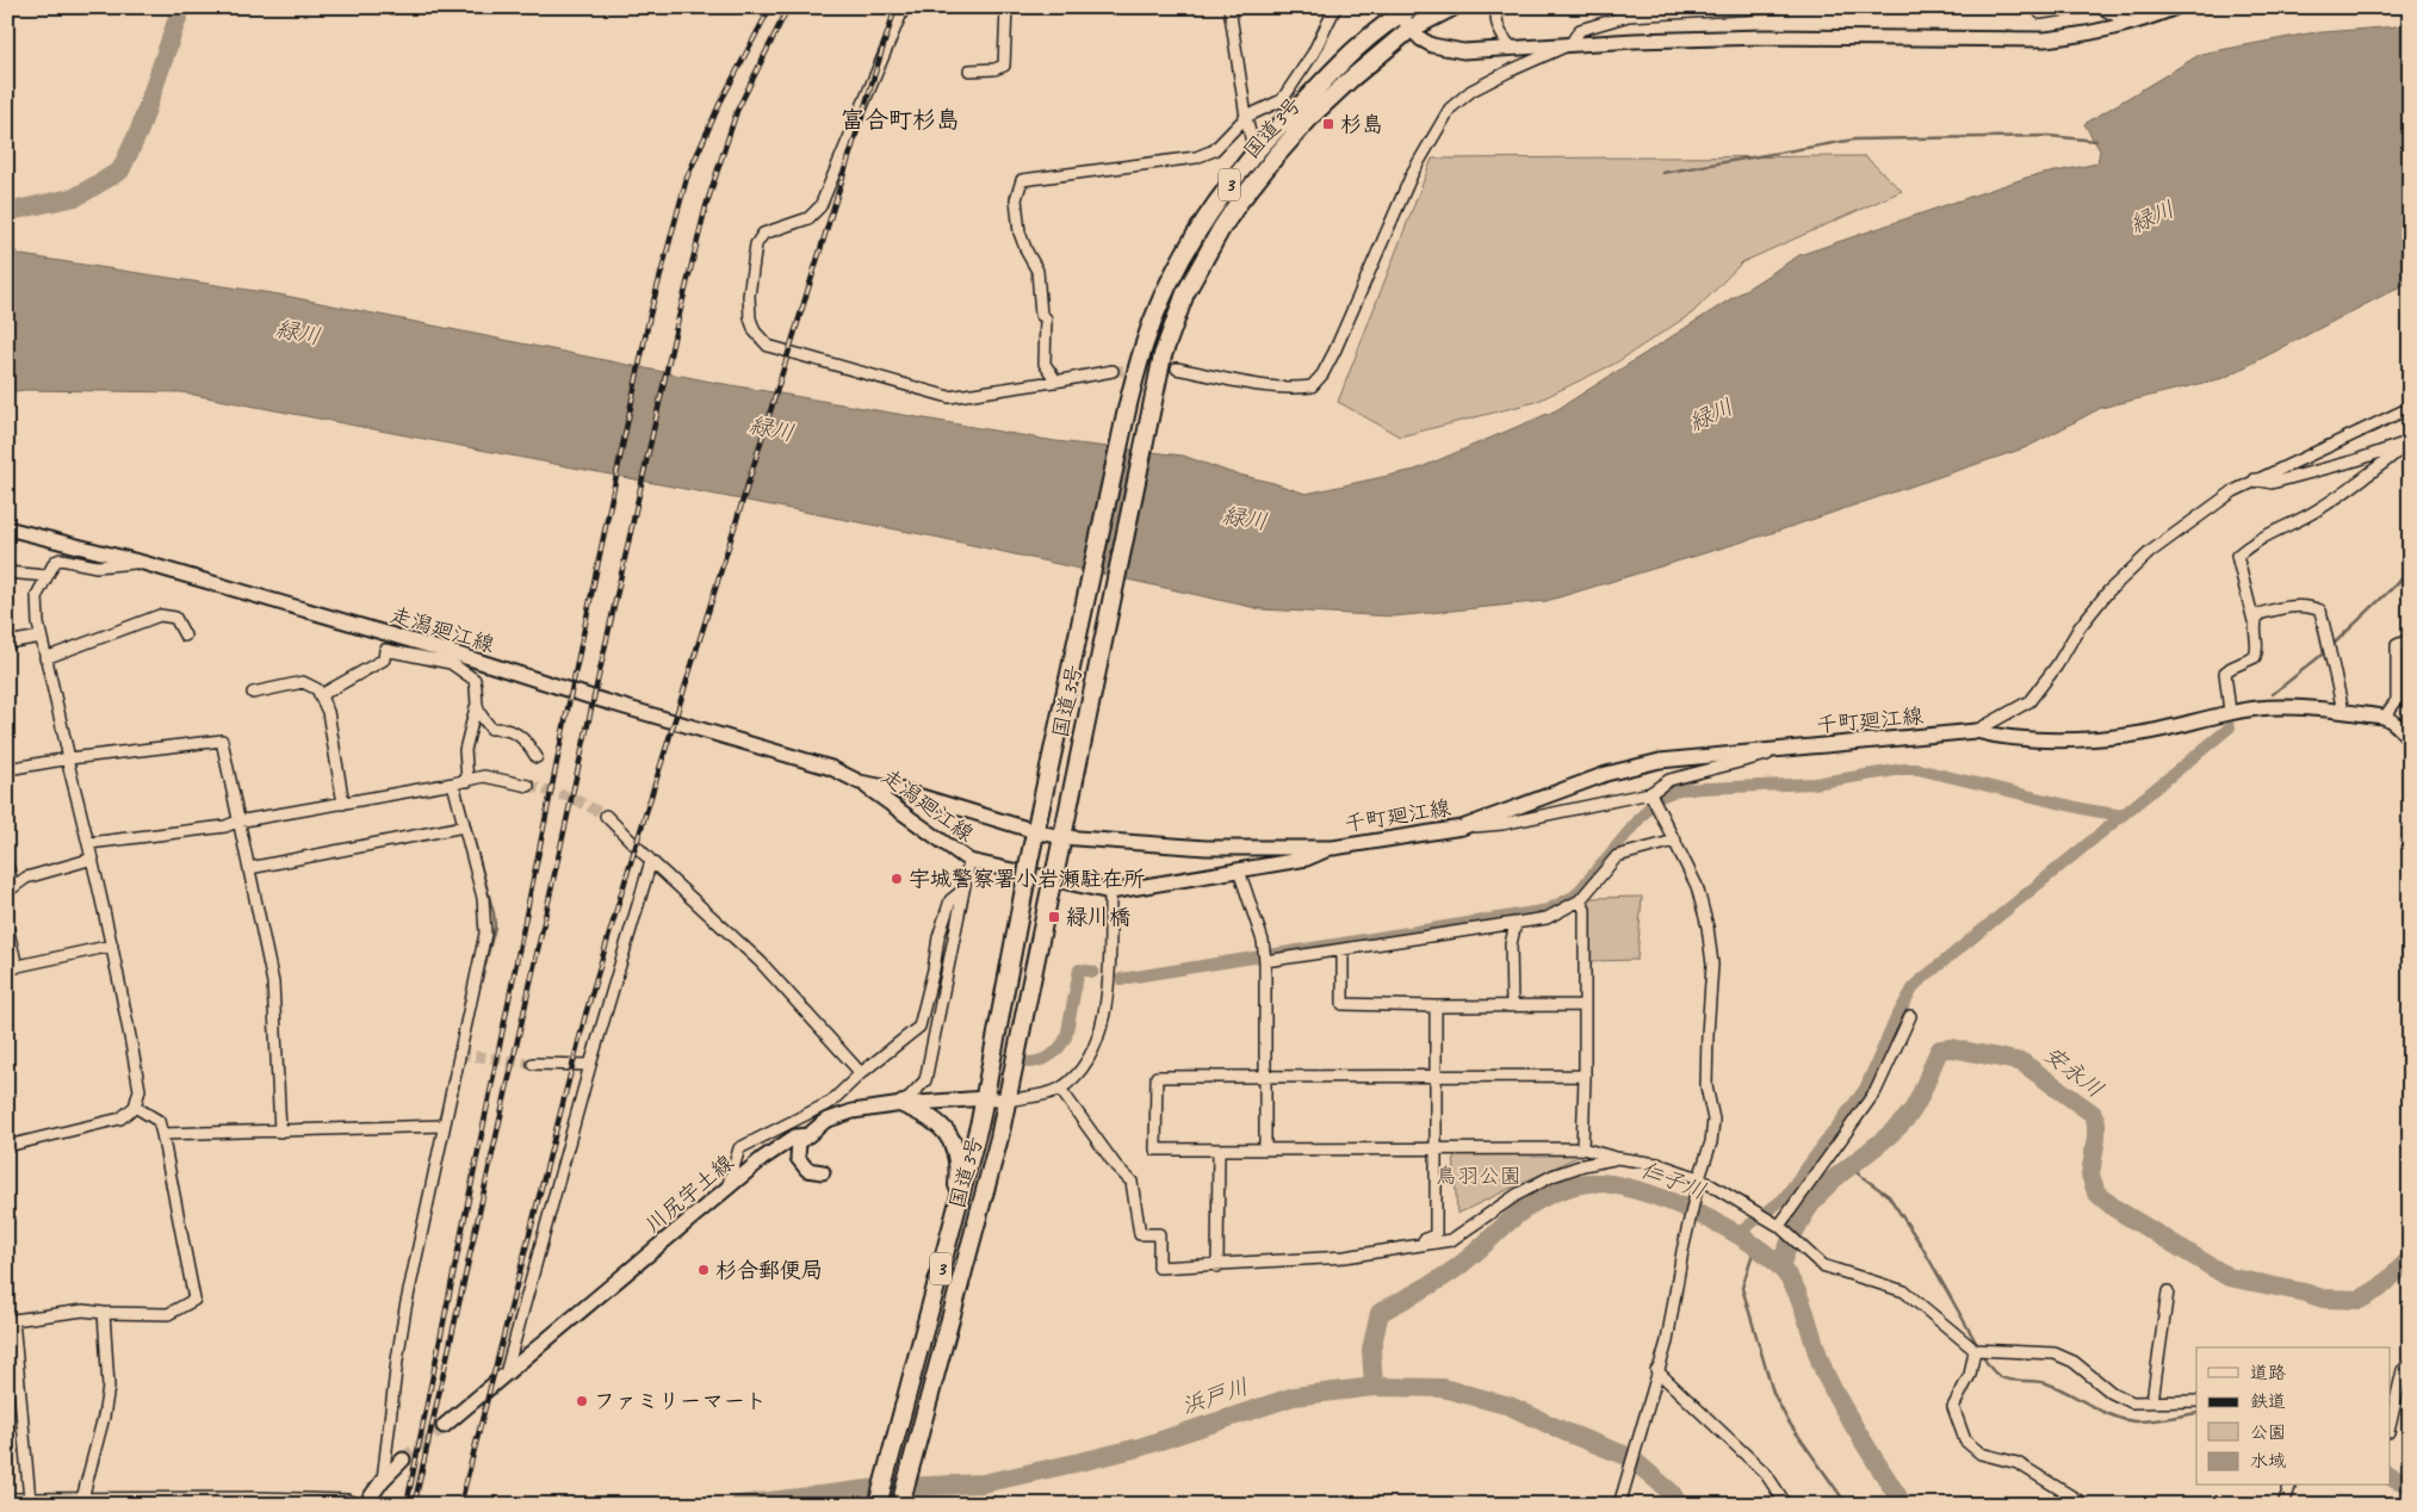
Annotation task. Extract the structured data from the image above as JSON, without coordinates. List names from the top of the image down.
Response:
{
  "streets": {
    "highway": ["国道3号", "3"],
    "main road": ["走潟廻江線", "千町廻江線", "川尻宇土線"]
  },
  "crossings": [
    ["国道3号", "走潟廻江線"],
    ["国道3号", "千町廻江線"],
    ["国道3号", "川尻宇土線"],
    ["走潟廻江線", "千町廻江線"]
  ],
  "districts": ["富合町杉島"],
  "water": [
    "緑川",
    "安永川",
    "仁子川",
    "浜戸川"
  ],
  "parks": ["鳥羽公園"],
  "places": {
    "transit": ["杉島", "緑川橋"],
    "other": ["宇城警察署小岩瀬駐在所", "杉合郵便局", "ファミリーマート"]
  },
  "legend": [
    "道路",
    "鉄道",
    "公園",
    "水域"
  ]
}
